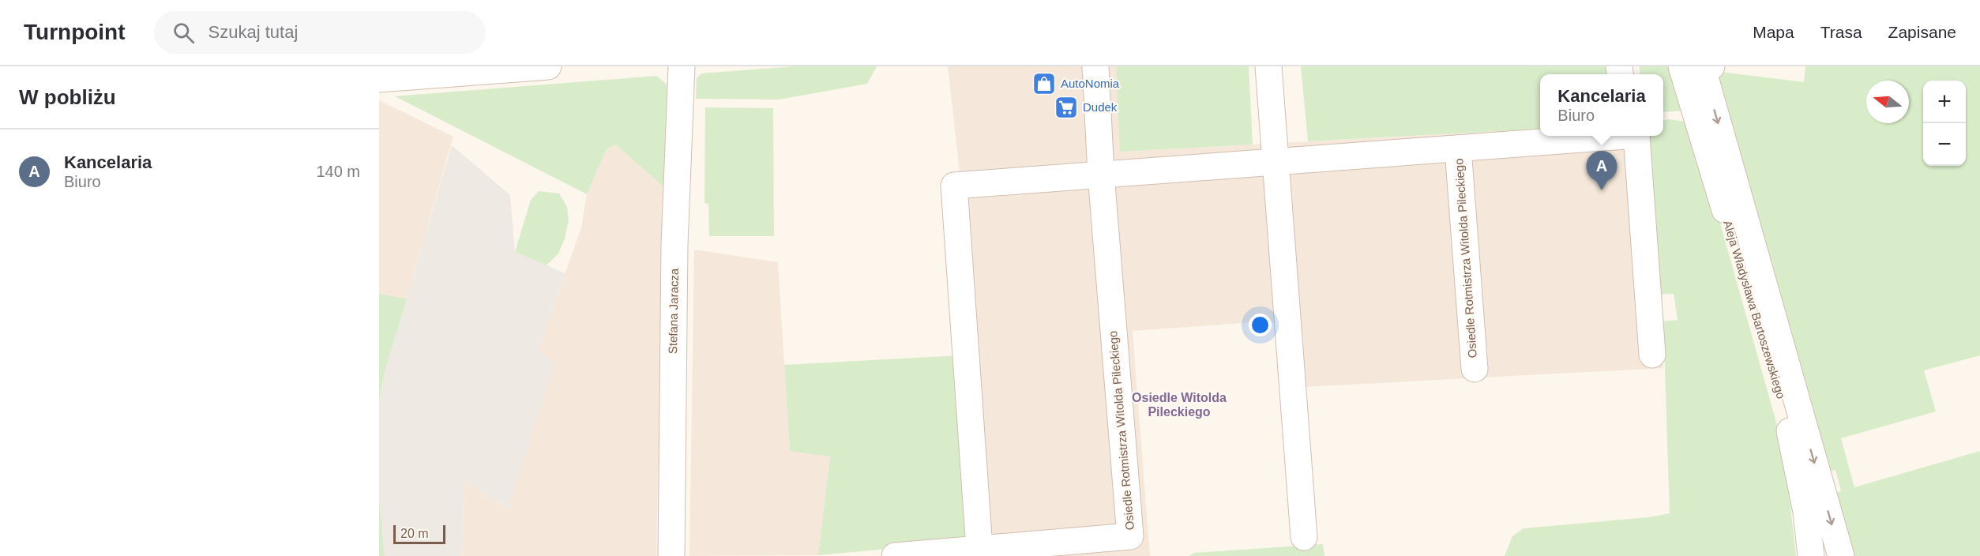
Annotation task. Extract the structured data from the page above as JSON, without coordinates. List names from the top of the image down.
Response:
{
  "streets": {
    "street": ["Osiedle Rotmistrza Witolda Pileckiego", "Aleja Władysława Bartoszewskiego", "Stefana Jaracza"]
  },
  "districts": ["Osiedle Witolda Pileckiego"],
  "places": {
    "shop": ["AutoNomia"],
    "supermarket": ["Dudek"]
  },
  "scale_bar": "20 m",
  "north": "left",
  "page": {
    "header": "Turnpoint",
    "search": "Szukaj tutaj",
    "nav": ["Mapa", "Trasa", "Zapisane"],
    "heading": "W pobliżu",
    "popup": ["Kancelaria", "Biuro"],
    "map_buttons": ["+", "−"],
    "list": [
      {
        "mark": "A",
        "name": "Kancelaria",
        "note": "Biuro",
        "value": "140 m"
      }
    ],
    "pins": "A",
    "scale": "20 m"
  }
}
